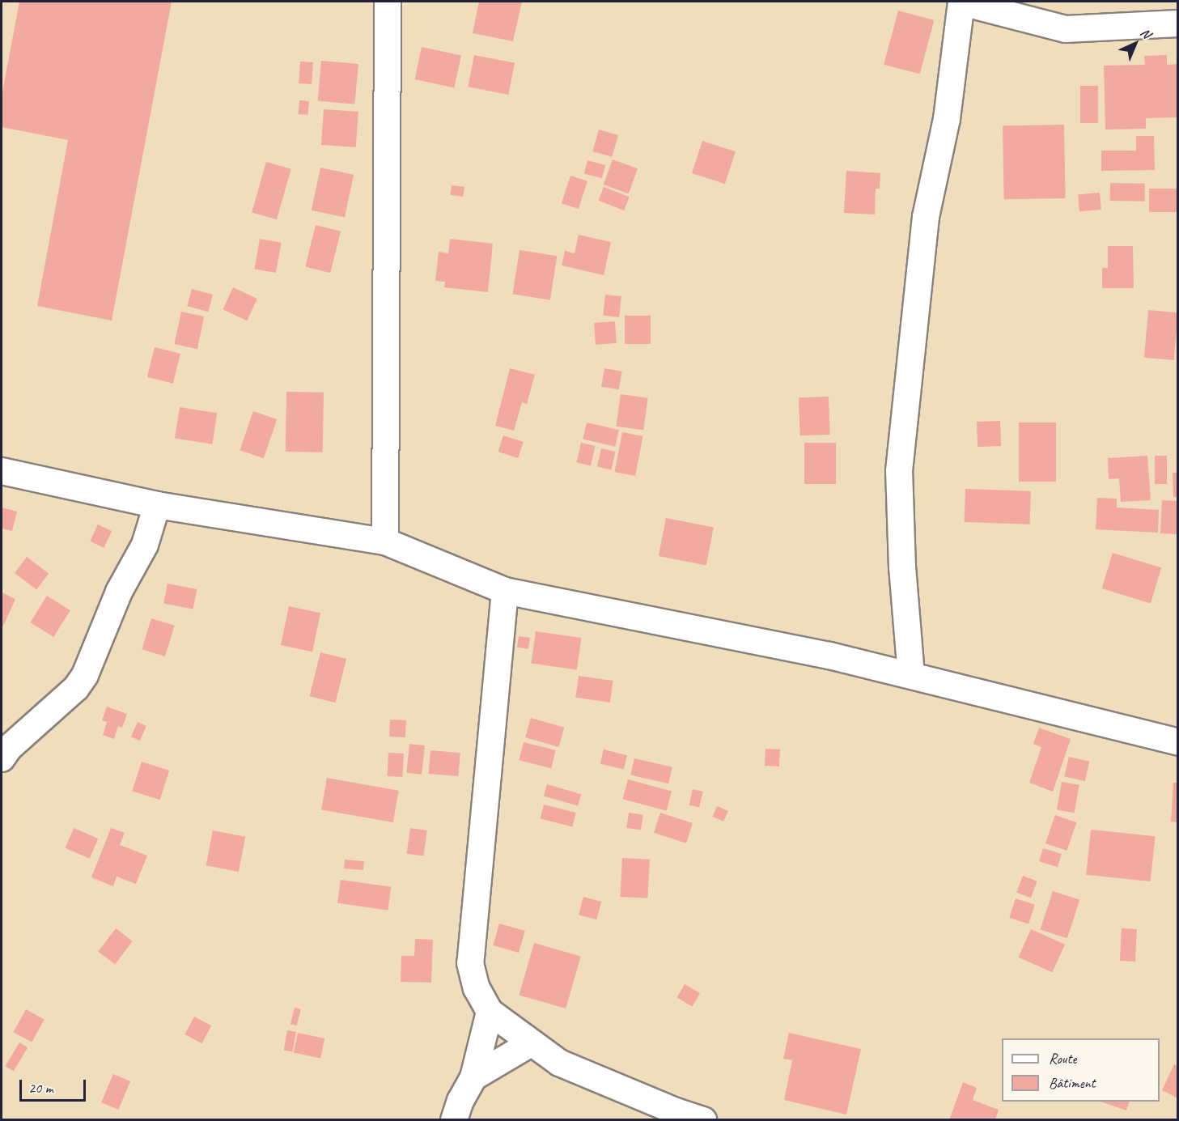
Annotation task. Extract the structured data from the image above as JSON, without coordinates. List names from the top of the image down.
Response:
{
  "legend": ["Route", "Bâtiment"],
  "scale_bar": "20 m",
  "north": "top right"
}
